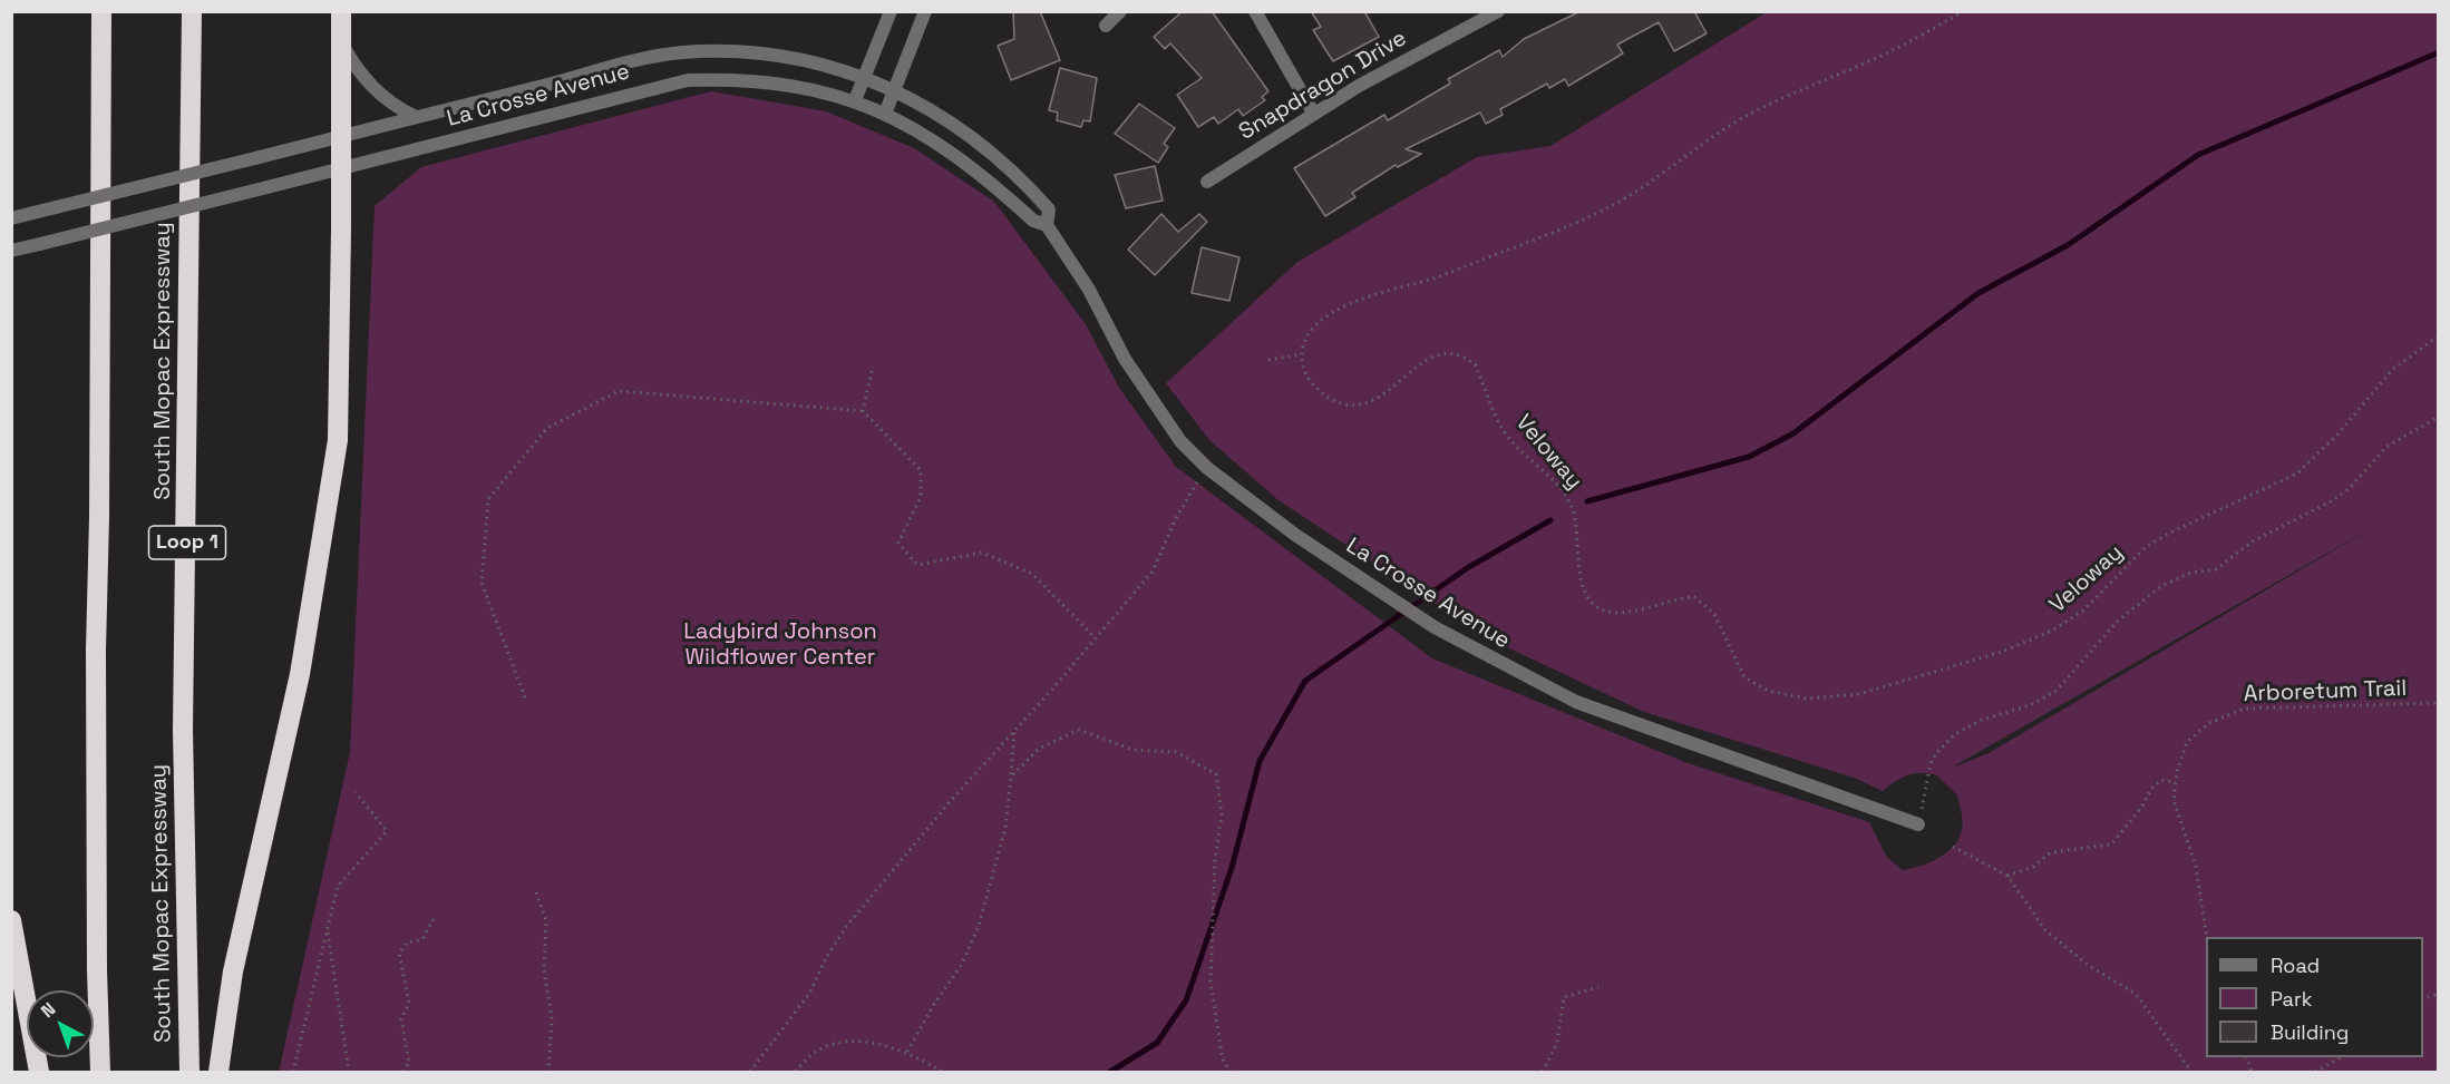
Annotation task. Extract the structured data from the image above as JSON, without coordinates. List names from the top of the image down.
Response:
{
  "streets": {
    "highway": ["South Mopac Expressway", "Loop 1"],
    "street": ["Snapdragon Drive", "La Crosse Avenue"],
    "path": ["Veloway", "Arboretum Trail"]
  },
  "parks": ["Ladybird Johnson Wildflower Center"],
  "legend": ["Road", "Park", "Building"],
  "north": "top left"
}
